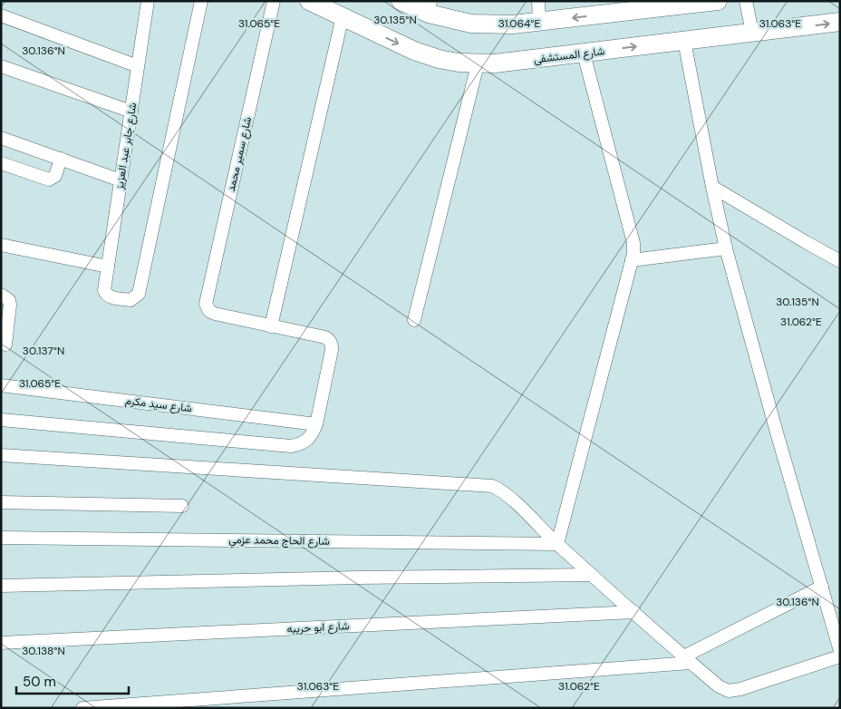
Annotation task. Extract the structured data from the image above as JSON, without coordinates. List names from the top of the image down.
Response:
{
  "streets": {
    "street": [
      "شارع المستشفى",
      "شارع جابر عبد العزيز",
      "شارع سمير محمد",
      "شارع سيد مكرم",
      "شارع الحاج محمد عزمي",
      "شارع ابو حريبه"
    ]
  },
  "scale_bar": "50 m",
  "coordinates": [
    "30.135°N",
    "31.065°E",
    "31.064°E",
    "31.063°E",
    "30.136°N",
    "31.062°E",
    "30.137°N",
    "30.138°N"
  ]
}
